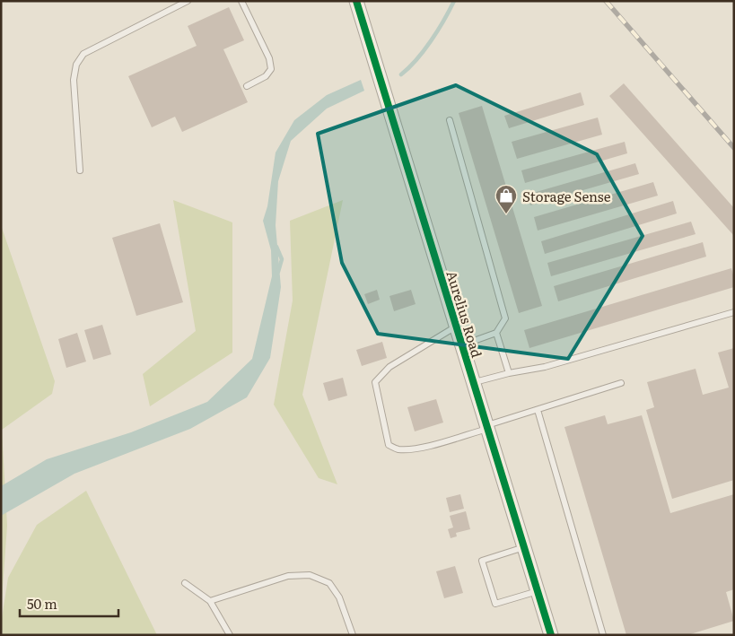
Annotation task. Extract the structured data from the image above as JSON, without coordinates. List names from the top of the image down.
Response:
{
  "streets": {
    "street": ["Aurelius Road"]
  },
  "places": {
    "shop": ["Storage Sense"]
  },
  "scale_bar": "50 m"
}
